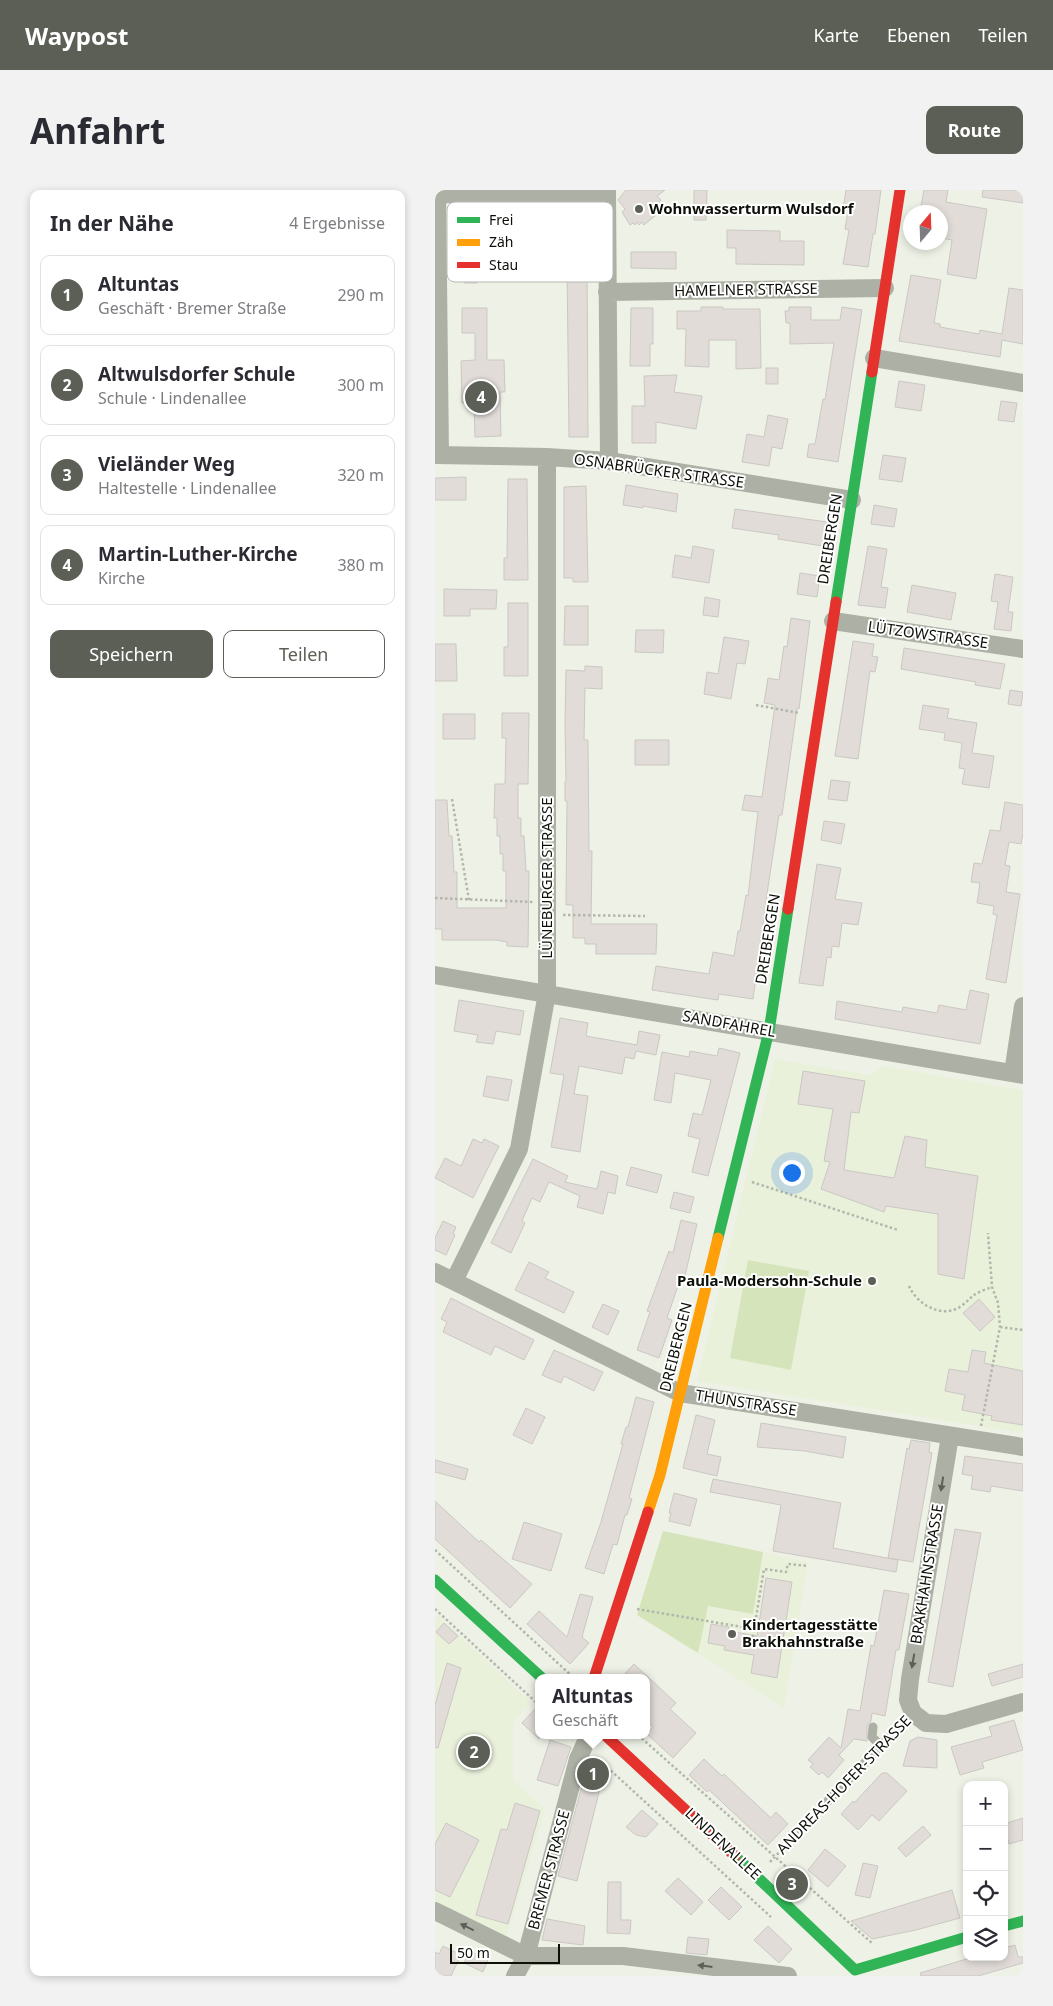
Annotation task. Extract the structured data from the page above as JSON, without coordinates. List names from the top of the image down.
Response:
{
  "streets": {
    "street": [
      "HAMELNER STRASSE",
      "OSNABRÜCKER STRASSE",
      "DREIBERGEN",
      "LÜTZOWSTRASSE",
      "LÜNEBURGER STRASSE",
      "SANDFAHREL",
      "THUNSTRASSE",
      "BRAKHAHNSTRASSE",
      "ANDREAS-HOFER-STRASSE",
      "LINDENALLEE",
      "BREMER STRASSE"
    ]
  },
  "crossings": [
    ["HAMELNER STRASSE", "DREIBERGEN"],
    ["OSNABRÜCKER STRASSE", "DREIBERGEN"],
    ["OSNABRÜCKER STRASSE", "LÜNEBURGER STRASSE"],
    ["DREIBERGEN", "LÜTZOWSTRASSE"],
    ["DREIBERGEN", "SANDFAHREL"],
    ["DREIBERGEN", "THUNSTRASSE"],
    ["LÜNEBURGER STRASSE", "SANDFAHREL"],
    ["LÜNEBURGER STRASSE", "THUNSTRASSE"],
    ["THUNSTRASSE", "BRAKHAHNSTRASSE"],
    ["BRAKHAHNSTRASSE", "ANDREAS-HOFER-STRASSE"],
    ["ANDREAS-HOFER-STRASSE", "LINDENALLEE"]
  ],
  "one_way": ["BRAKHAHNSTRASSE"],
  "places": ["Wohnwasserturm Wulsdorf", "Paula-Modersohn-Schule", "Kindertagesstätte Brakhahnstraße"],
  "legend": ["Frei", "Zäh", "Stau"],
  "scale_bar": "50 m",
  "north": "top",
  "page": {
    "header": "Waypost",
    "nav": ["Karte", "Ebenen", "Teilen"],
    "buttons": [
      "Route",
      ["Speichern", "Teilen"]
    ],
    "title": "Anfahrt",
    "heading": ["In der Nähe", "4 Ergebnisse"],
    "list": [
      {
        "mark": "1",
        "name": "Altuntas",
        "note": "Geschäft · Bremer Straße",
        "value": "290 m"
      },
      {
        "mark": "2",
        "name": "Altwulsdorfer Schule",
        "note": "Schule · Lindenallee",
        "value": "300 m"
      },
      {
        "mark": "3",
        "name": "Vieländer Weg",
        "note": "Haltestelle · Lindenallee",
        "value": "320 m"
      },
      {
        "mark": "4",
        "name": "Martin-Luther-Kirche",
        "note": "Kirche",
        "value": "380 m"
      }
    ],
    "pins": [
      "4",
      "2",
      "1",
      "3"
    ],
    "popup": ["Altuntas", "Geschäft"],
    "map_buttons": ["+", "−"],
    "scale": "50 m"
  }
}
